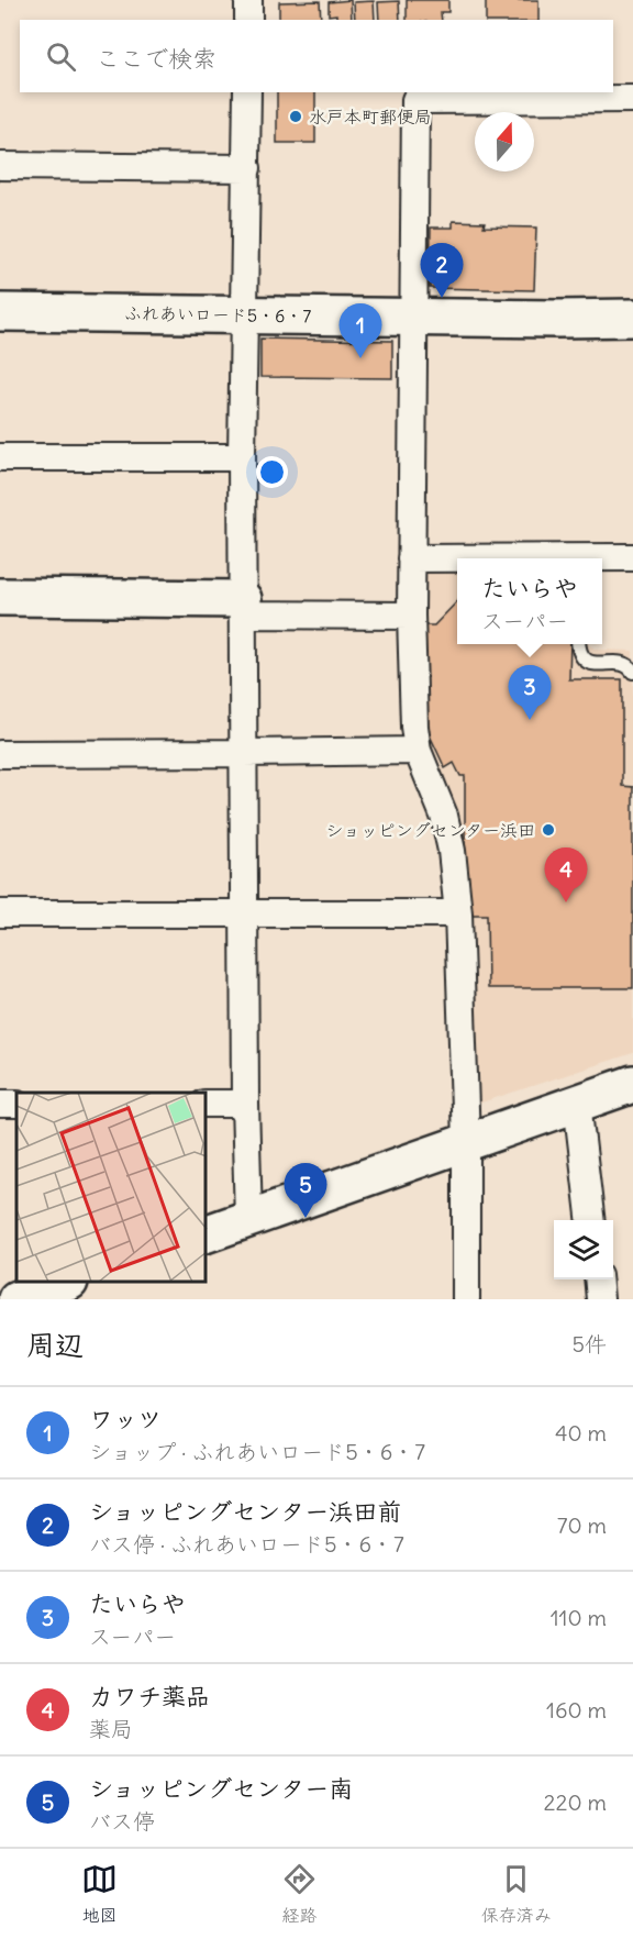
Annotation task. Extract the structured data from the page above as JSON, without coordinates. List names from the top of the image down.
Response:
{
  "streets": {
    "street": ["ふれあいロード5・6・7"]
  },
  "places": ["水戸本町郵便局", "ショッピングセンター浜田"],
  "north": "top",
  "page": {
    "search": "ここで検索",
    "pins": [
      "2",
      "1",
      "3",
      "4",
      "5"
    ],
    "popup": ["たいらや", "スーパー"],
    "heading": ["周辺", "5件"],
    "list": [
      {
        "mark": "1",
        "name": "ワッツ",
        "note": "ショップ · ふれあいロード5・6・7",
        "value": "40 m"
      },
      {
        "mark": "2",
        "name": "ショッピングセンター浜田前",
        "note": "バス停 · ふれあいロード5・6・7",
        "value": "70 m"
      },
      {
        "mark": "3",
        "name": "たいらや",
        "note": "スーパー",
        "value": "110 m"
      },
      {
        "mark": "4",
        "name": "カワチ薬品",
        "note": "薬局",
        "value": "160 m"
      },
      {
        "mark": "5",
        "name": "ショッピングセンター南",
        "note": "バス停",
        "value": "220 m"
      }
    ],
    "nav": ["地図", "経路", "保存済み"]
  }
}
